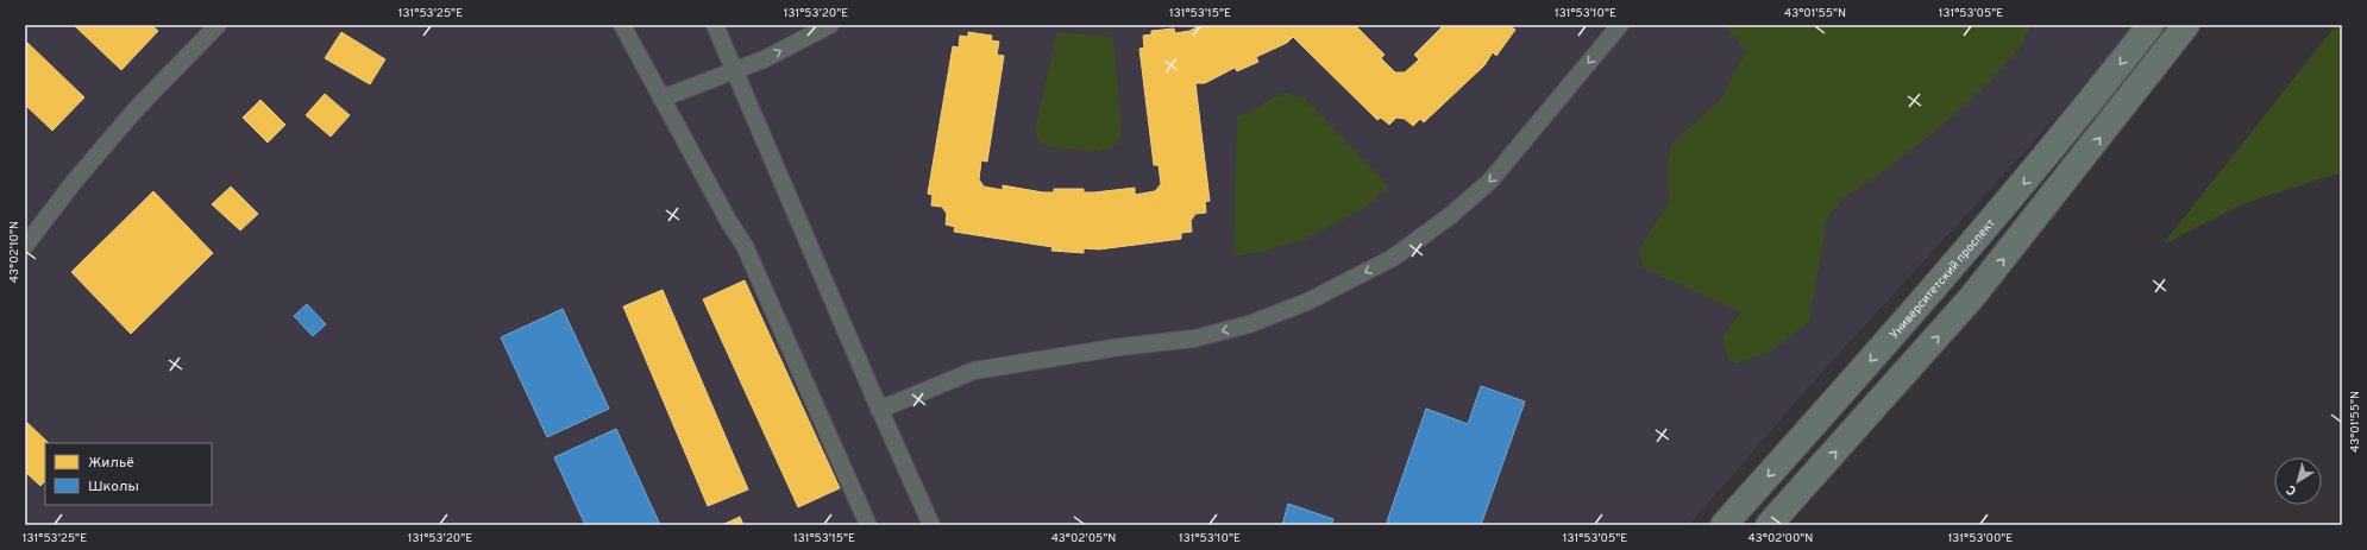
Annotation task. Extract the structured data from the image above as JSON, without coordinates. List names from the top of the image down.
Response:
{
  "streets": {
    "main road": ["Университетский проспект"]
  },
  "legend": ["Жильё", "Школы"],
  "north": "bottom left",
  "coordinates": [
    "131°53'25\"E",
    "131°53'20\"E",
    "131°53'15\"E",
    "131°53'10\"E",
    "43°01'55\"N",
    "131°53'05\"E",
    "43°02'10\"N",
    "43°02'05\"N",
    "43°02'00\"N",
    "131°53'00\"E"
  ]
}
